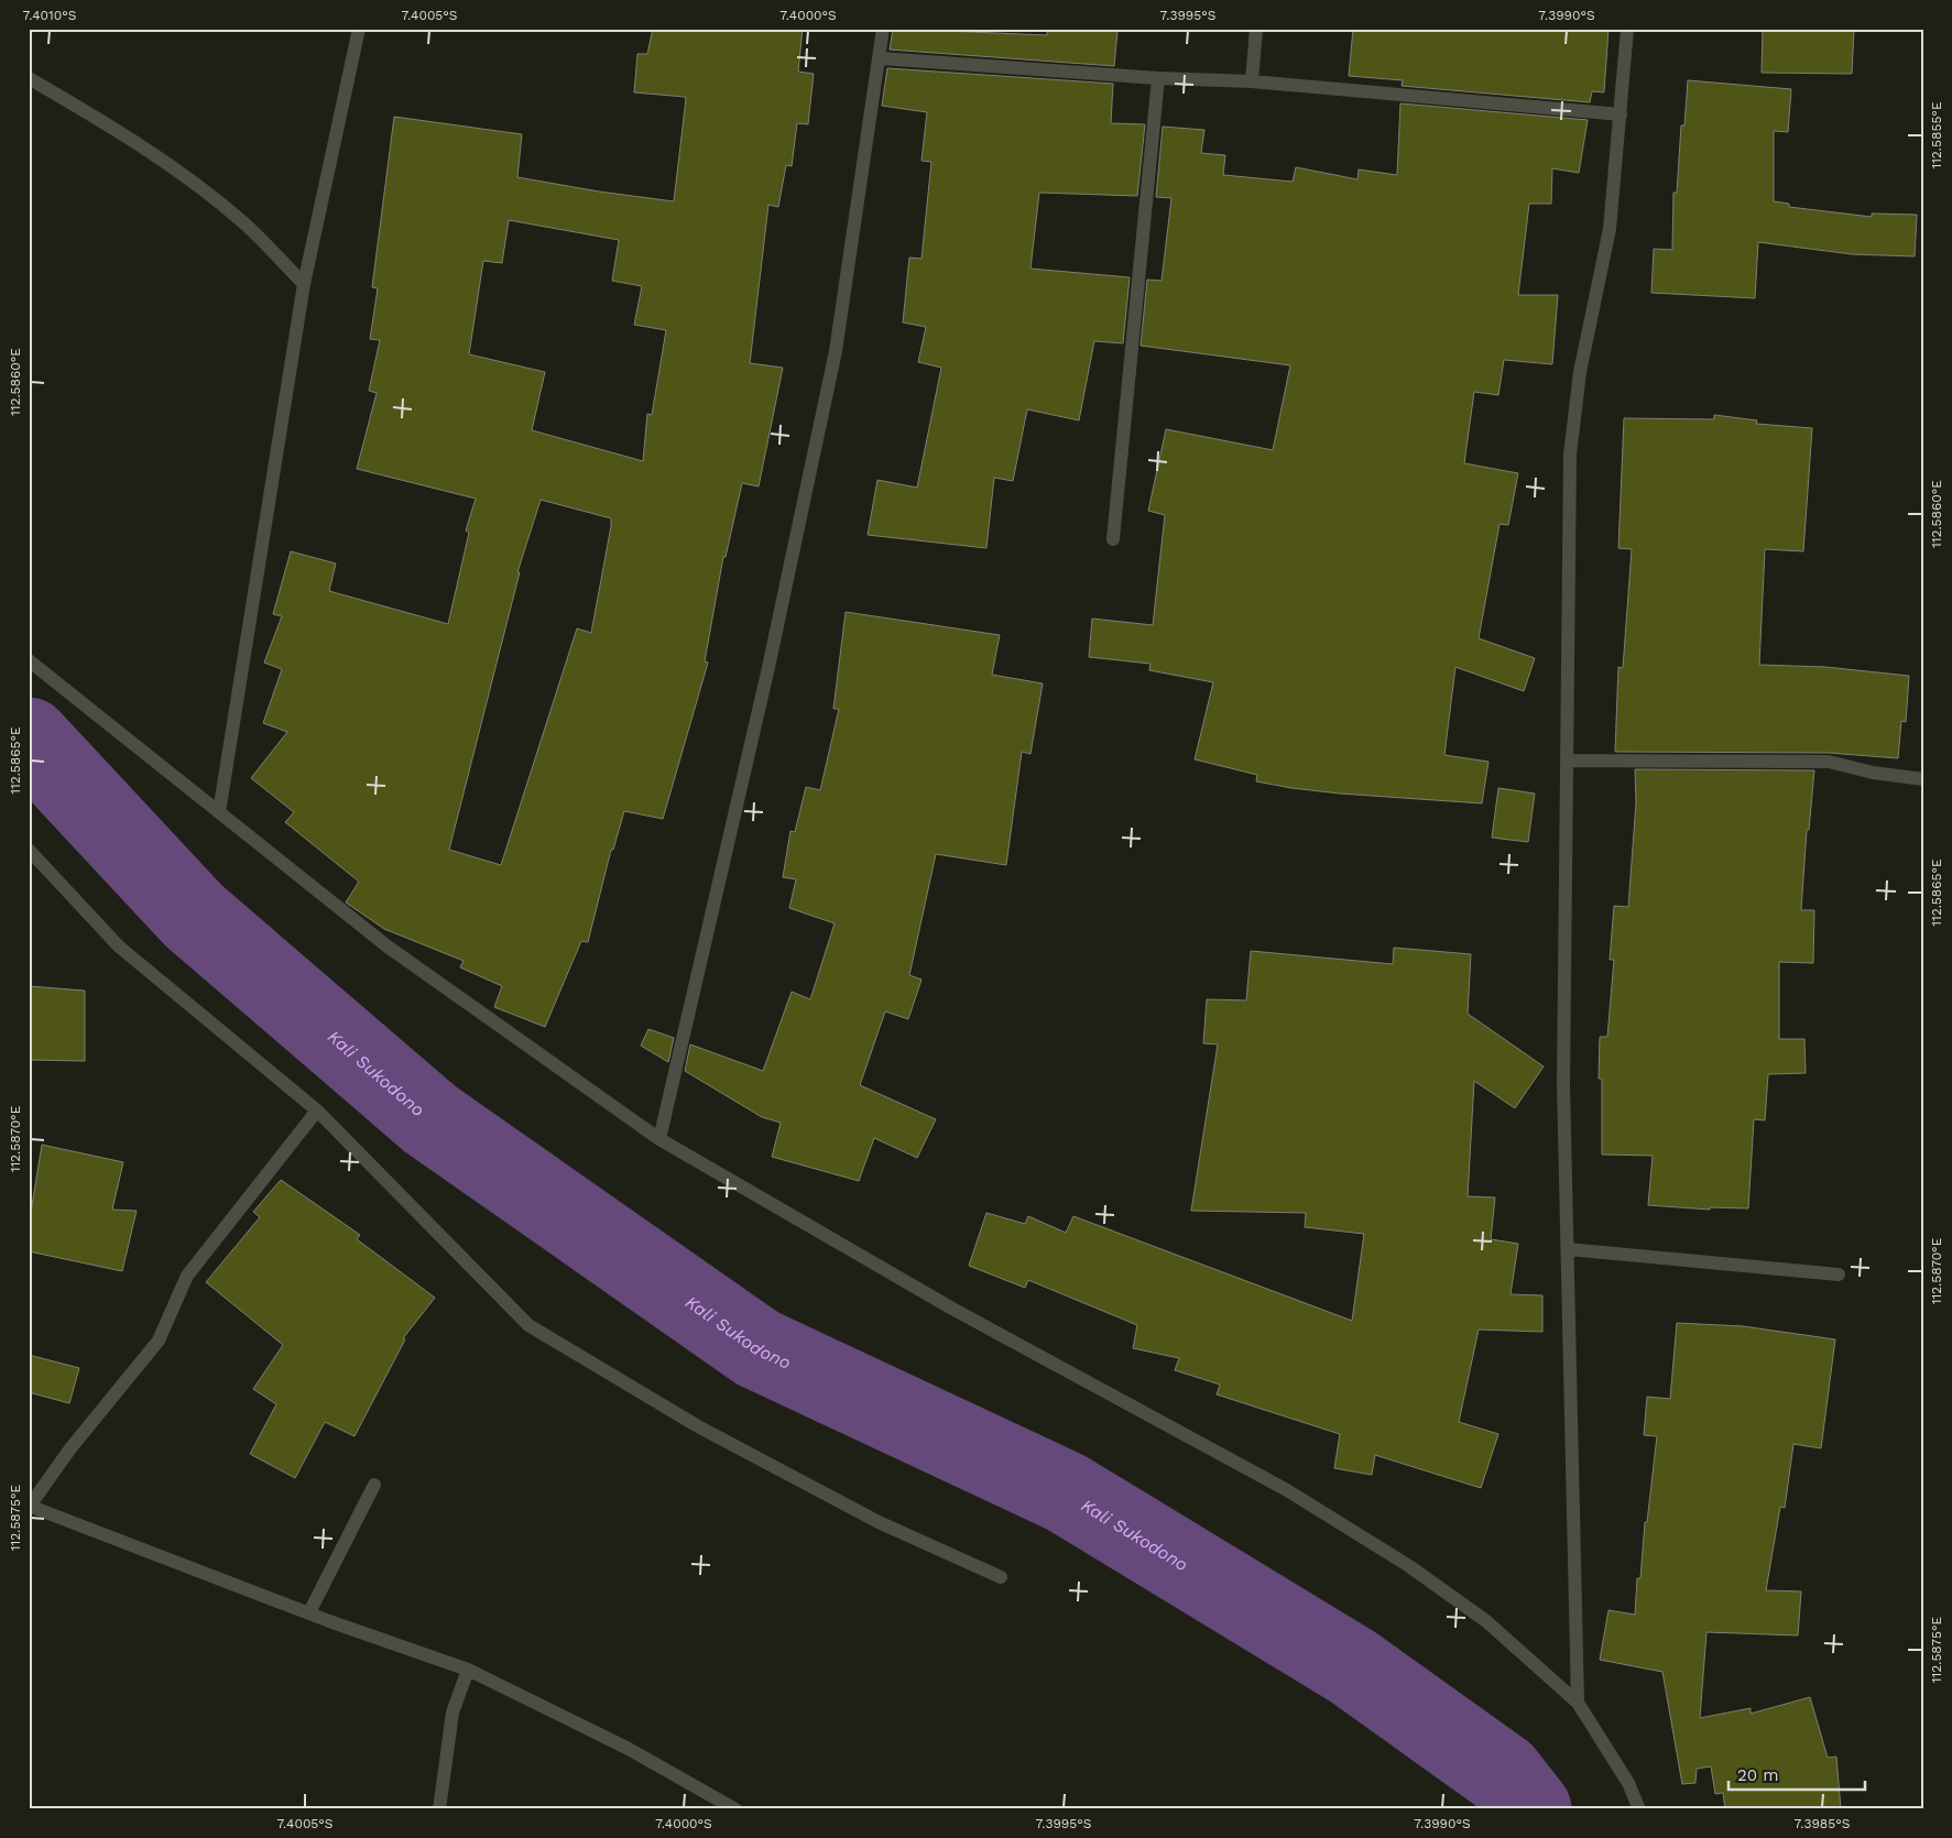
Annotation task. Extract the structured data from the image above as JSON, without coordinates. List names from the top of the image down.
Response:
{
  "water": ["Kali Sukodono"],
  "scale_bar": "20 m",
  "coordinates": [
    "7.4010°S",
    "7.4005°S",
    "7.4000°S",
    "7.3995°S",
    "7.3990°S",
    "112.5855°E",
    "112.5860°E",
    "112.5865°E",
    "112.5870°E",
    "112.5875°E",
    "7.3985°S"
  ]
}
